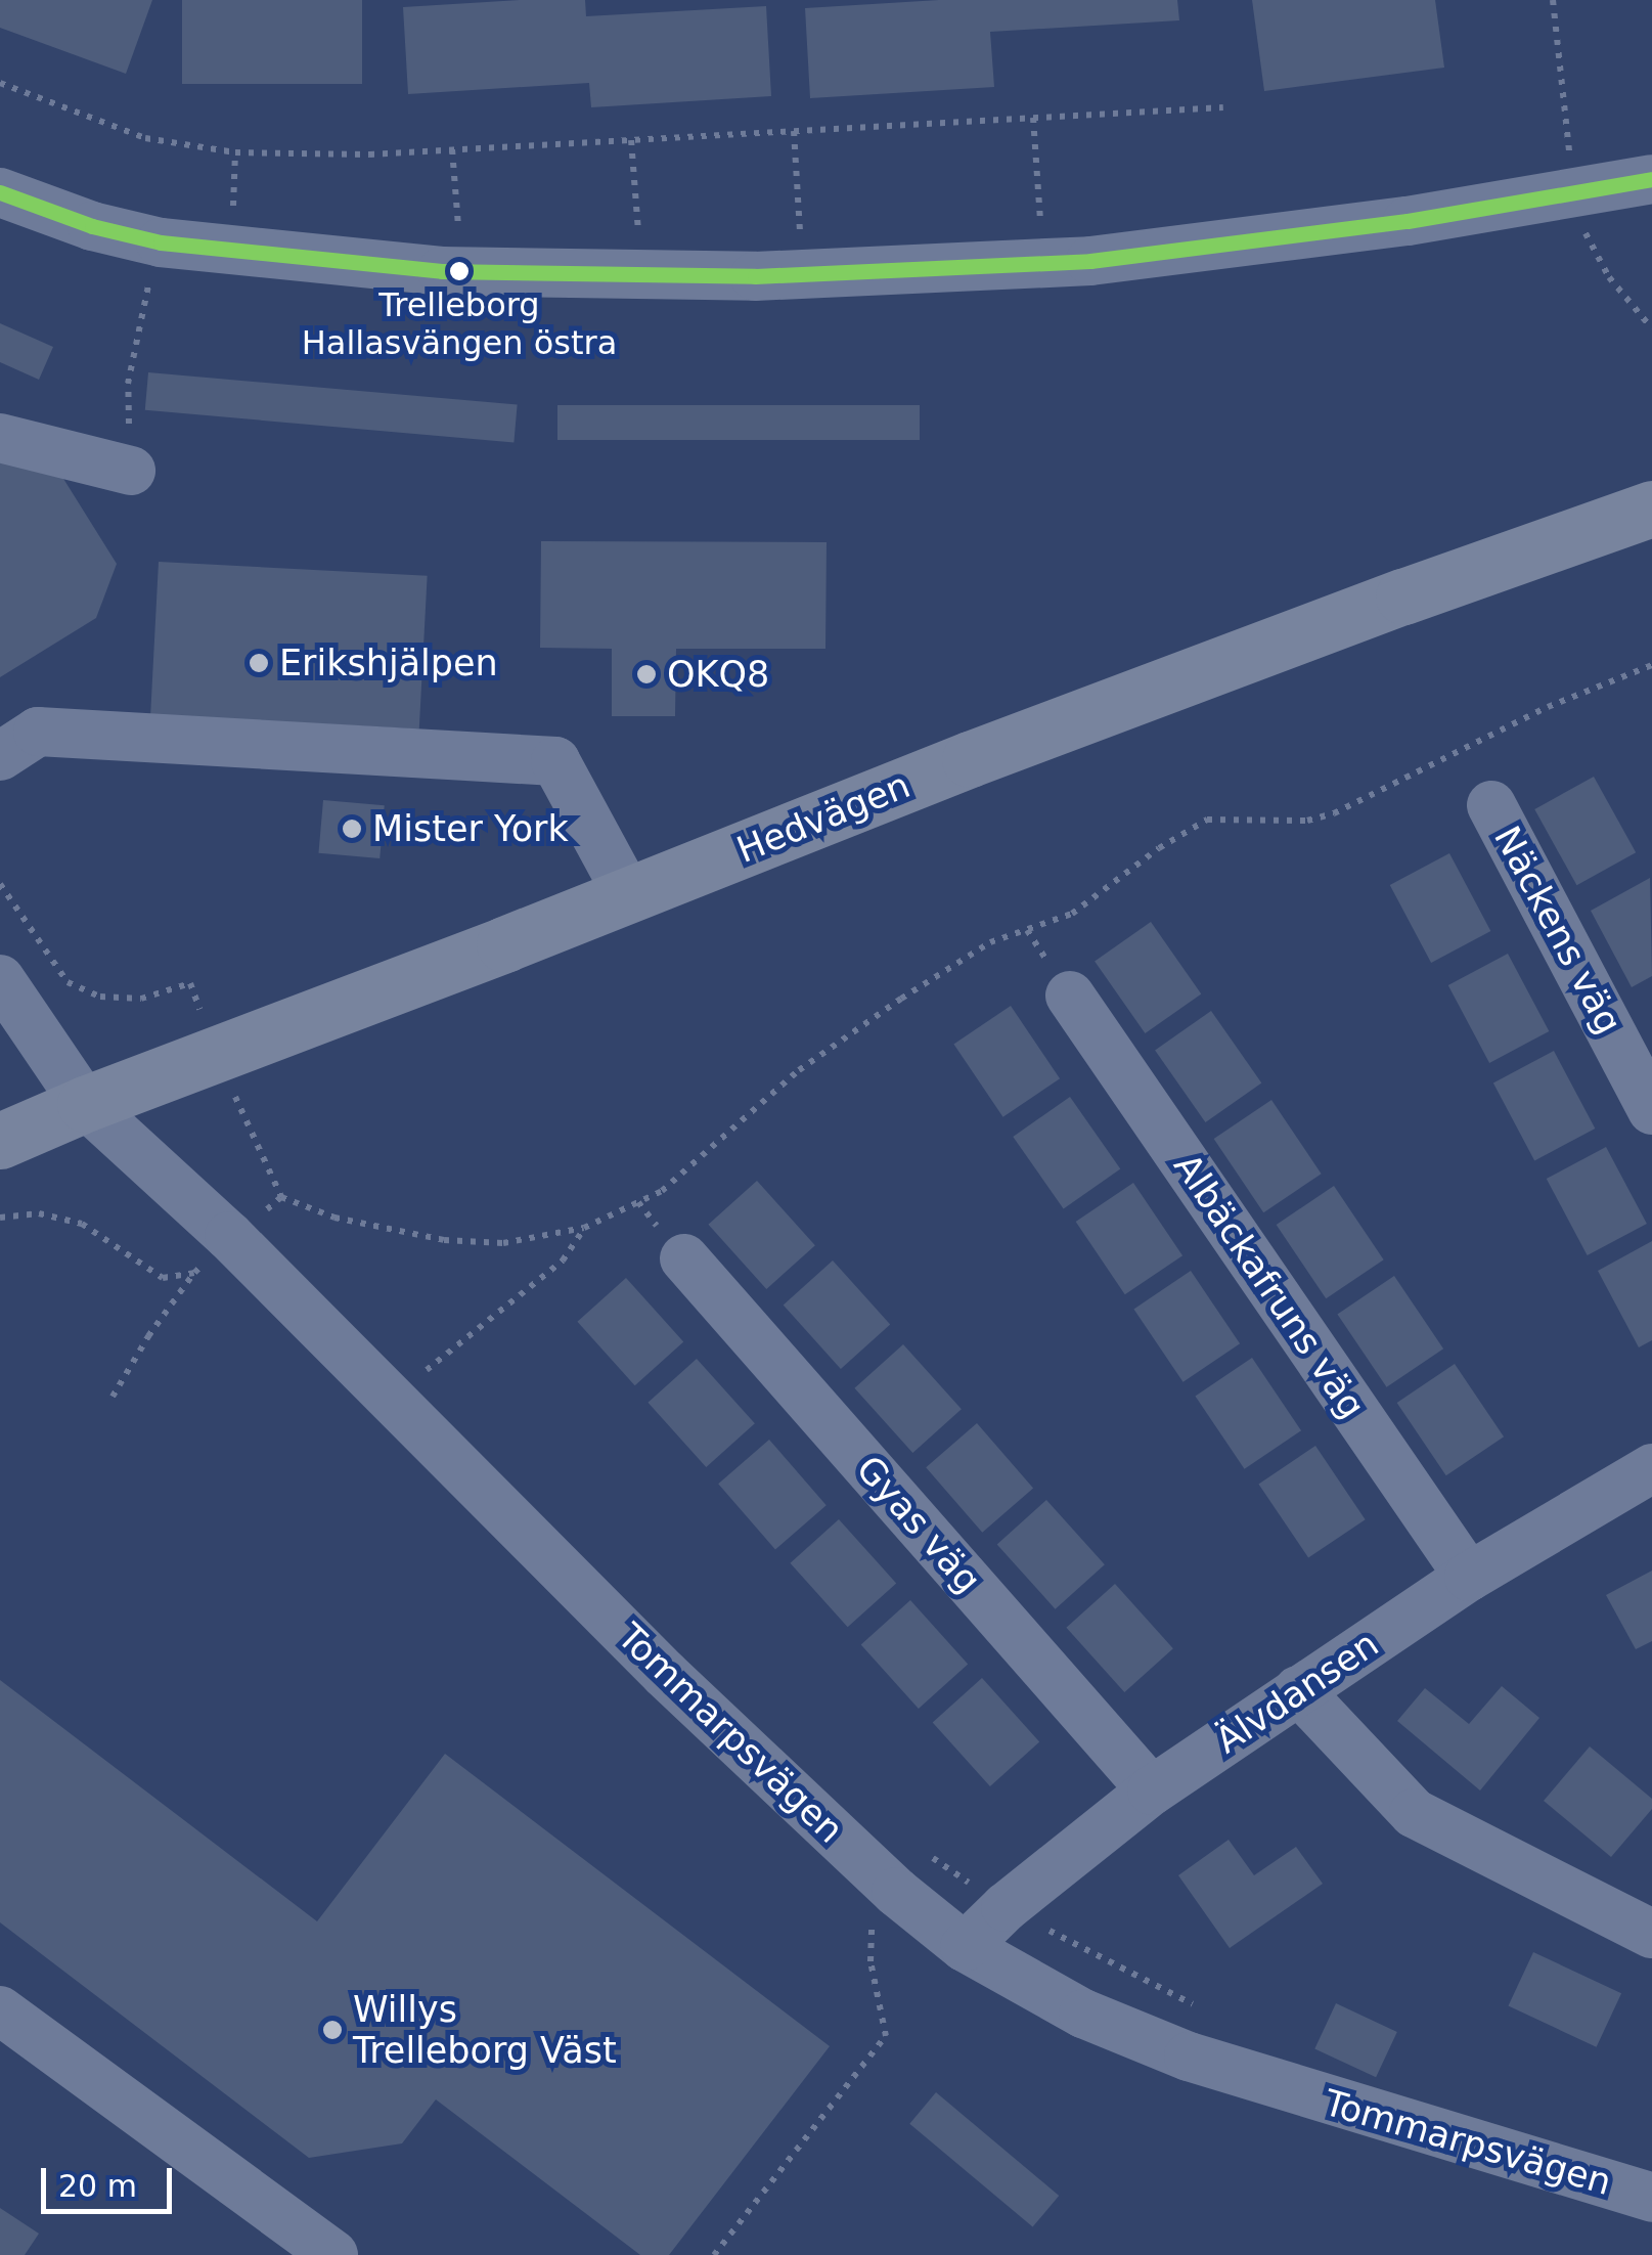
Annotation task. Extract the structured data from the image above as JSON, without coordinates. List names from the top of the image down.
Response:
{
  "streets": {
    "main road": ["Hedvägen"],
    "street": [
      "Näckens väg",
      "Albäckafruns väg",
      "Gyas väg",
      "Älvdansen",
      "Tommarpsvägen"
    ]
  },
  "crossings": [
    ["Hedvägen", "Tommarpsvägen"],
    ["Albäckafruns väg", "Älvdansen"],
    ["Gyas väg", "Älvdansen"],
    ["Älvdansen", "Tommarpsvägen"]
  ],
  "places": [
    "Trelleborg Hallasvängen östra",
    "Erikshjälpen",
    "OKQ8",
    "Mister York",
    "Willys Trelleborg Väst"
  ],
  "scale_bar": "20 m"
}
